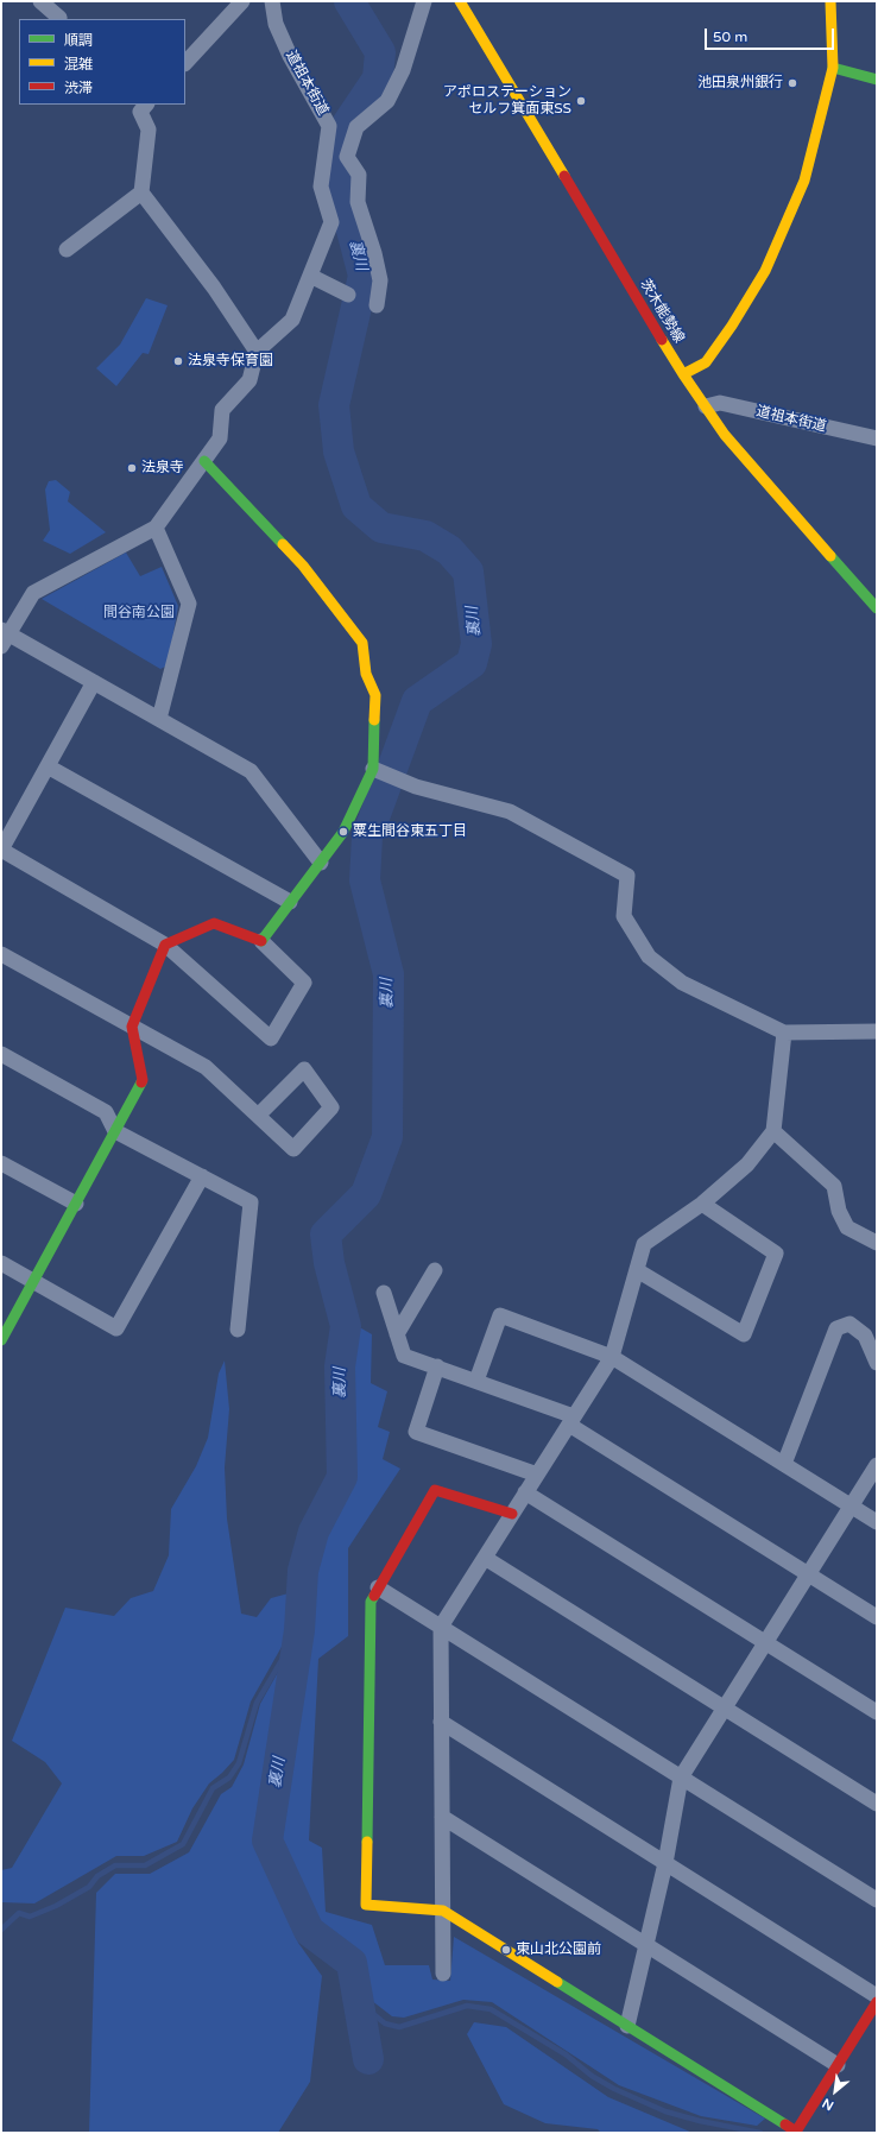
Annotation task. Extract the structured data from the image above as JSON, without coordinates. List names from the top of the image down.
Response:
{
  "streets": {
    "street": ["道祖本街道", "茨木能勢線"]
  },
  "crossings": [
    ["道祖本街道", "茨木能勢線"]
  ],
  "water": ["裏川"],
  "parks": ["間谷南公園"],
  "places": [
    "池田泉州銀行",
    "アポロステーション セルフ箕面東SS",
    "法泉寺保育園",
    "法泉寺",
    "粟生間谷東五丁目",
    "東山北公園前"
  ],
  "legend": ["順調", "混雑", "渋滞"],
  "scale_bar": "50 m",
  "north": "bottom left"
}
